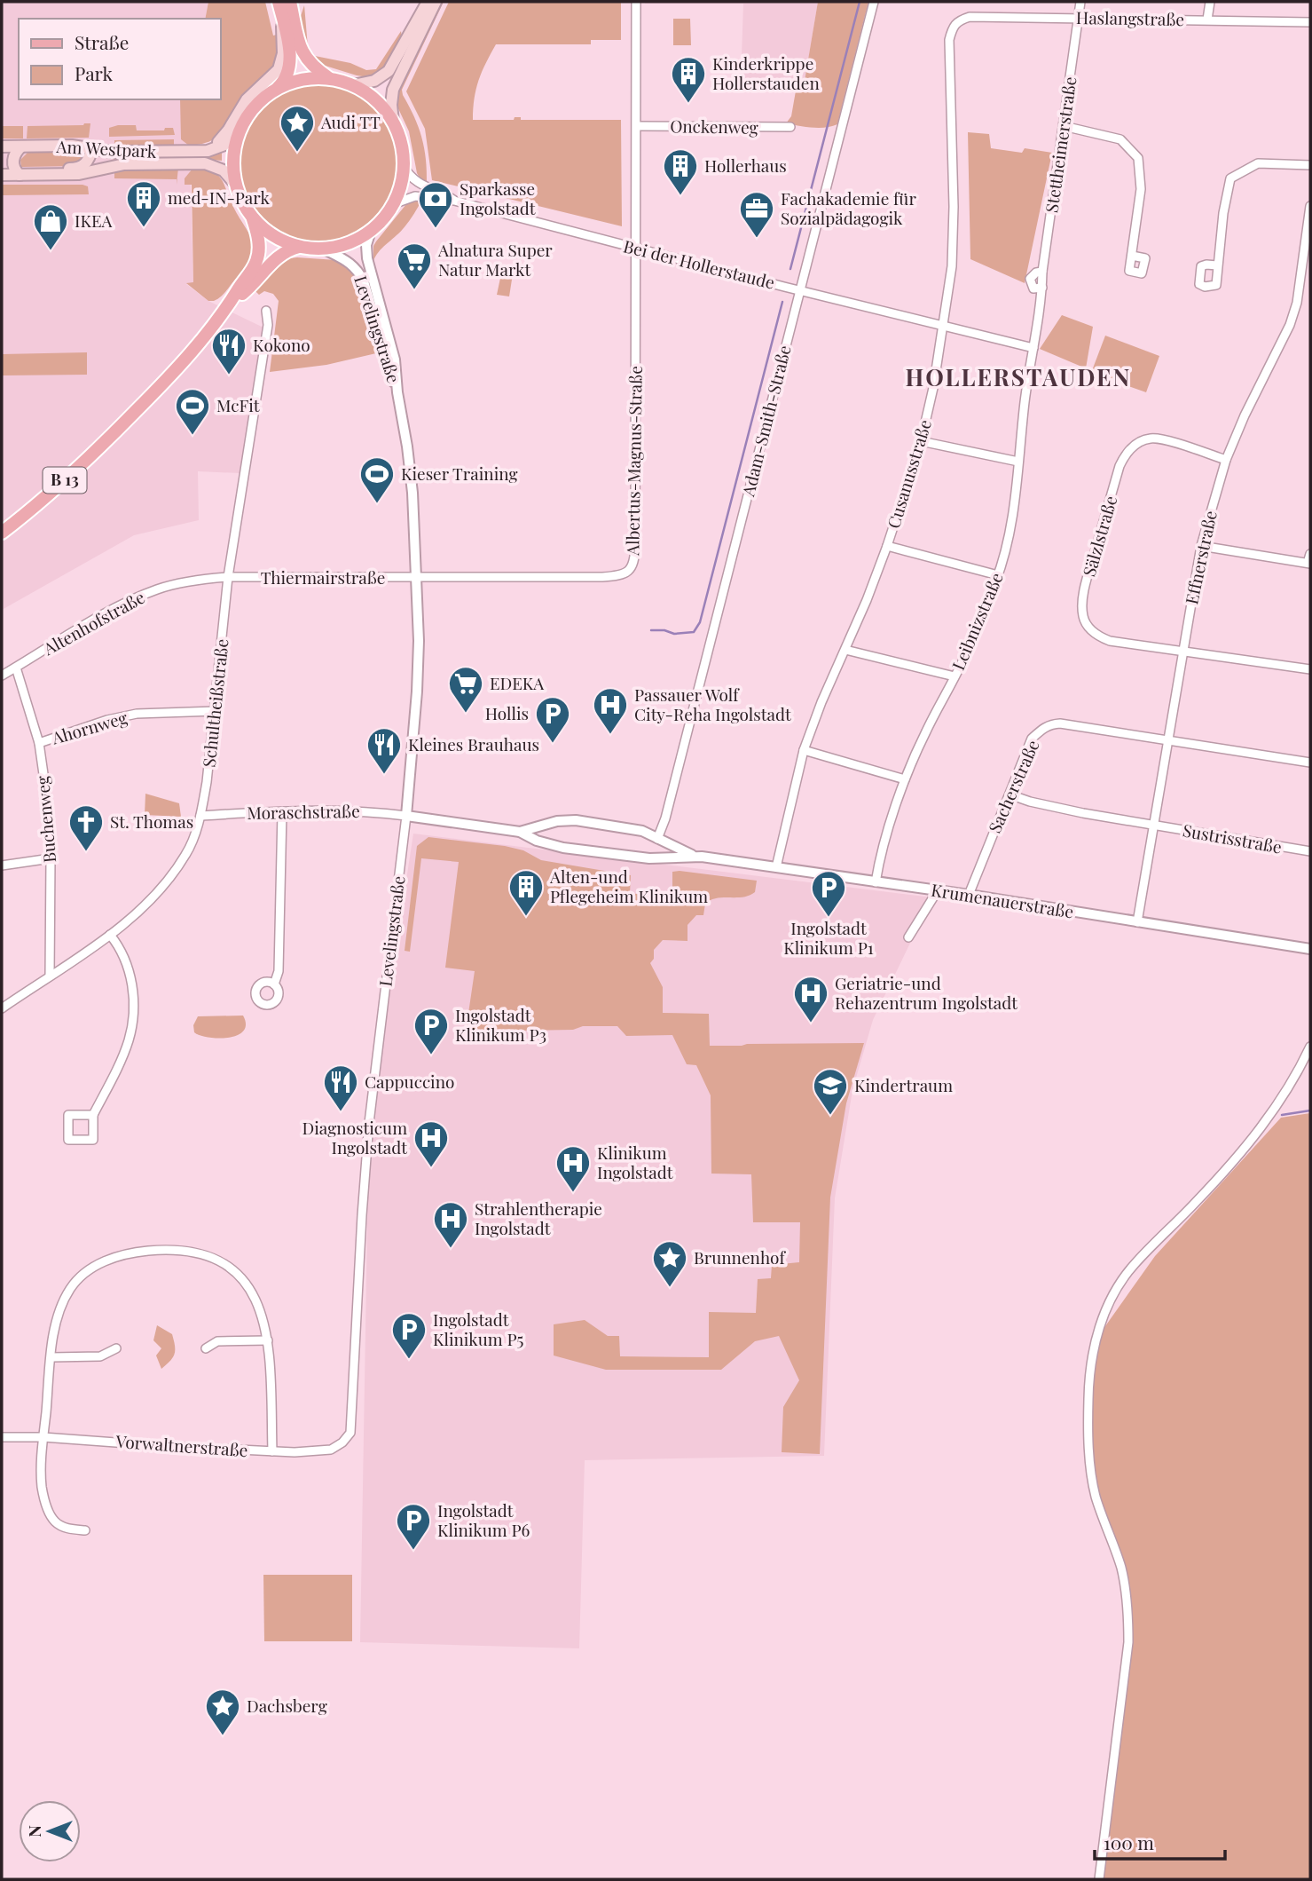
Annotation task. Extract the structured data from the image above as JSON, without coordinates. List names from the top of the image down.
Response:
{
  "streets": {
    "main road": ["Am Westpark", "B 13"],
    "street": [
      "Haslangstraße",
      "Onckenweg",
      "Stettheimerstraße",
      "Bei der Hollerstaude",
      "Levelingstraße",
      "Adam-Smith-Straße",
      "Albertus-Magnus-Straße",
      "Cusanusstraße",
      "Sälzlstraße",
      "Effnerstraße",
      "Thiermairstraße",
      "Leibnizstraße",
      "Altenhofstraße",
      "Schultheißstraße",
      "Ahornweg",
      "Sacherstraße",
      "Moraschstraße",
      "Buchenweg",
      "Sustrisstraße",
      "Krumenauerstraße",
      "Vorwaltnerstraße"
    ]
  },
  "crossings": [
    ["Haslangstraße", "Stettheimerstraße"],
    ["Haslangstraße", "Cusanusstraße"],
    ["Stettheimerstraße", "Bei der Hollerstaude"],
    ["Stettheimerstraße", "Leibnizstraße"],
    ["Am Westpark", "Bei der Hollerstaude"],
    ["Am Westpark", "Levelingstraße"],
    ["Am Westpark", "B 13"],
    ["Bei der Hollerstaude", "Levelingstraße"],
    ["Bei der Hollerstaude", "Adam-Smith-Straße"],
    ["Bei der Hollerstaude", "Albertus-Magnus-Straße"],
    ["Bei der Hollerstaude", "Cusanusstraße"],
    ["Bei der Hollerstaude", "B 13"],
    ["Bei der Hollerstaude", "Leibnizstraße"],
    ["Levelingstraße", "Albertus-Magnus-Straße"],
    ["Levelingstraße", "B 13"],
    ["Levelingstraße", "Thiermairstraße"],
    ["Levelingstraße", "Moraschstraße"],
    ["Levelingstraße", "Krumenauerstraße"],
    ["Levelingstraße", "Vorwaltnerstraße"],
    ["Adam-Smith-Straße", "Krumenauerstraße"],
    ["Albertus-Magnus-Straße", "Thiermairstraße"],
    ["Cusanusstraße", "Krumenauerstraße"],
    ["Sälzlstraße", "Effnerstraße"],
    ["Effnerstraße", "Sacherstraße"],
    ["Effnerstraße", "Sustrisstraße"],
    ["Effnerstraße", "Krumenauerstraße"],
    ["Thiermairstraße", "Altenhofstraße"],
    ["Thiermairstraße", "Schultheißstraße"],
    ["Leibnizstraße", "Krumenauerstraße"],
    ["Altenhofstraße", "Schultheißstraße"],
    ["Altenhofstraße", "Buchenweg"],
    ["Schultheißstraße", "Ahornweg"],
    ["Schultheißstraße", "Moraschstraße"],
    ["Schultheißstraße", "Buchenweg"],
    ["Ahornweg", "Buchenweg"],
    ["Sacherstraße", "Sustrisstraße"],
    ["Sacherstraße", "Krumenauerstraße"],
    ["Moraschstraße", "Krumenauerstraße"]
  ],
  "districts": ["HOLLERSTAUDEN"],
  "places": {
    "building": [
      "Kinderkrippe Hollerstauden",
      "Hollerhaus",
      "med-IN-Park",
      "Alten-und Pflegeheim Klinikum"
    ],
    "place": ["Audi TT", "Brunnenhof", "Dachsberg"],
    "bank": ["Sparkasse Ingolstadt"],
    "office": ["Fachakademie für Sozialpädagogik"],
    "shop": ["IKEA"],
    "supermarket": ["Alnatura Super Natur Markt", "EDEKA"],
    "restaurant": ["Kokono", "Kleines Brauhaus", "Cappuccino"],
    "sports": ["McFit", "Kieser Training"],
    "hospital": [
      "Passauer Wolf City-Reha Ingolstadt",
      "Geriatrie-und Rehazentrum Ingolstadt",
      "Diagnosticum Ingolstadt",
      "Klinikum Ingolstadt",
      "Strahlentherapie Ingolstadt"
    ],
    "parking": [
      "Hollis",
      "Ingolstadt Klinikum P1",
      "Ingolstadt Klinikum P3",
      "Ingolstadt Klinikum P5",
      "Ingolstadt Klinikum P6"
    ],
    "church": ["St. Thomas"],
    "school or university": ["Kindertraum"]
  },
  "legend": ["Straße", "Park"],
  "scale_bar": "100 m",
  "north": "left"
}
